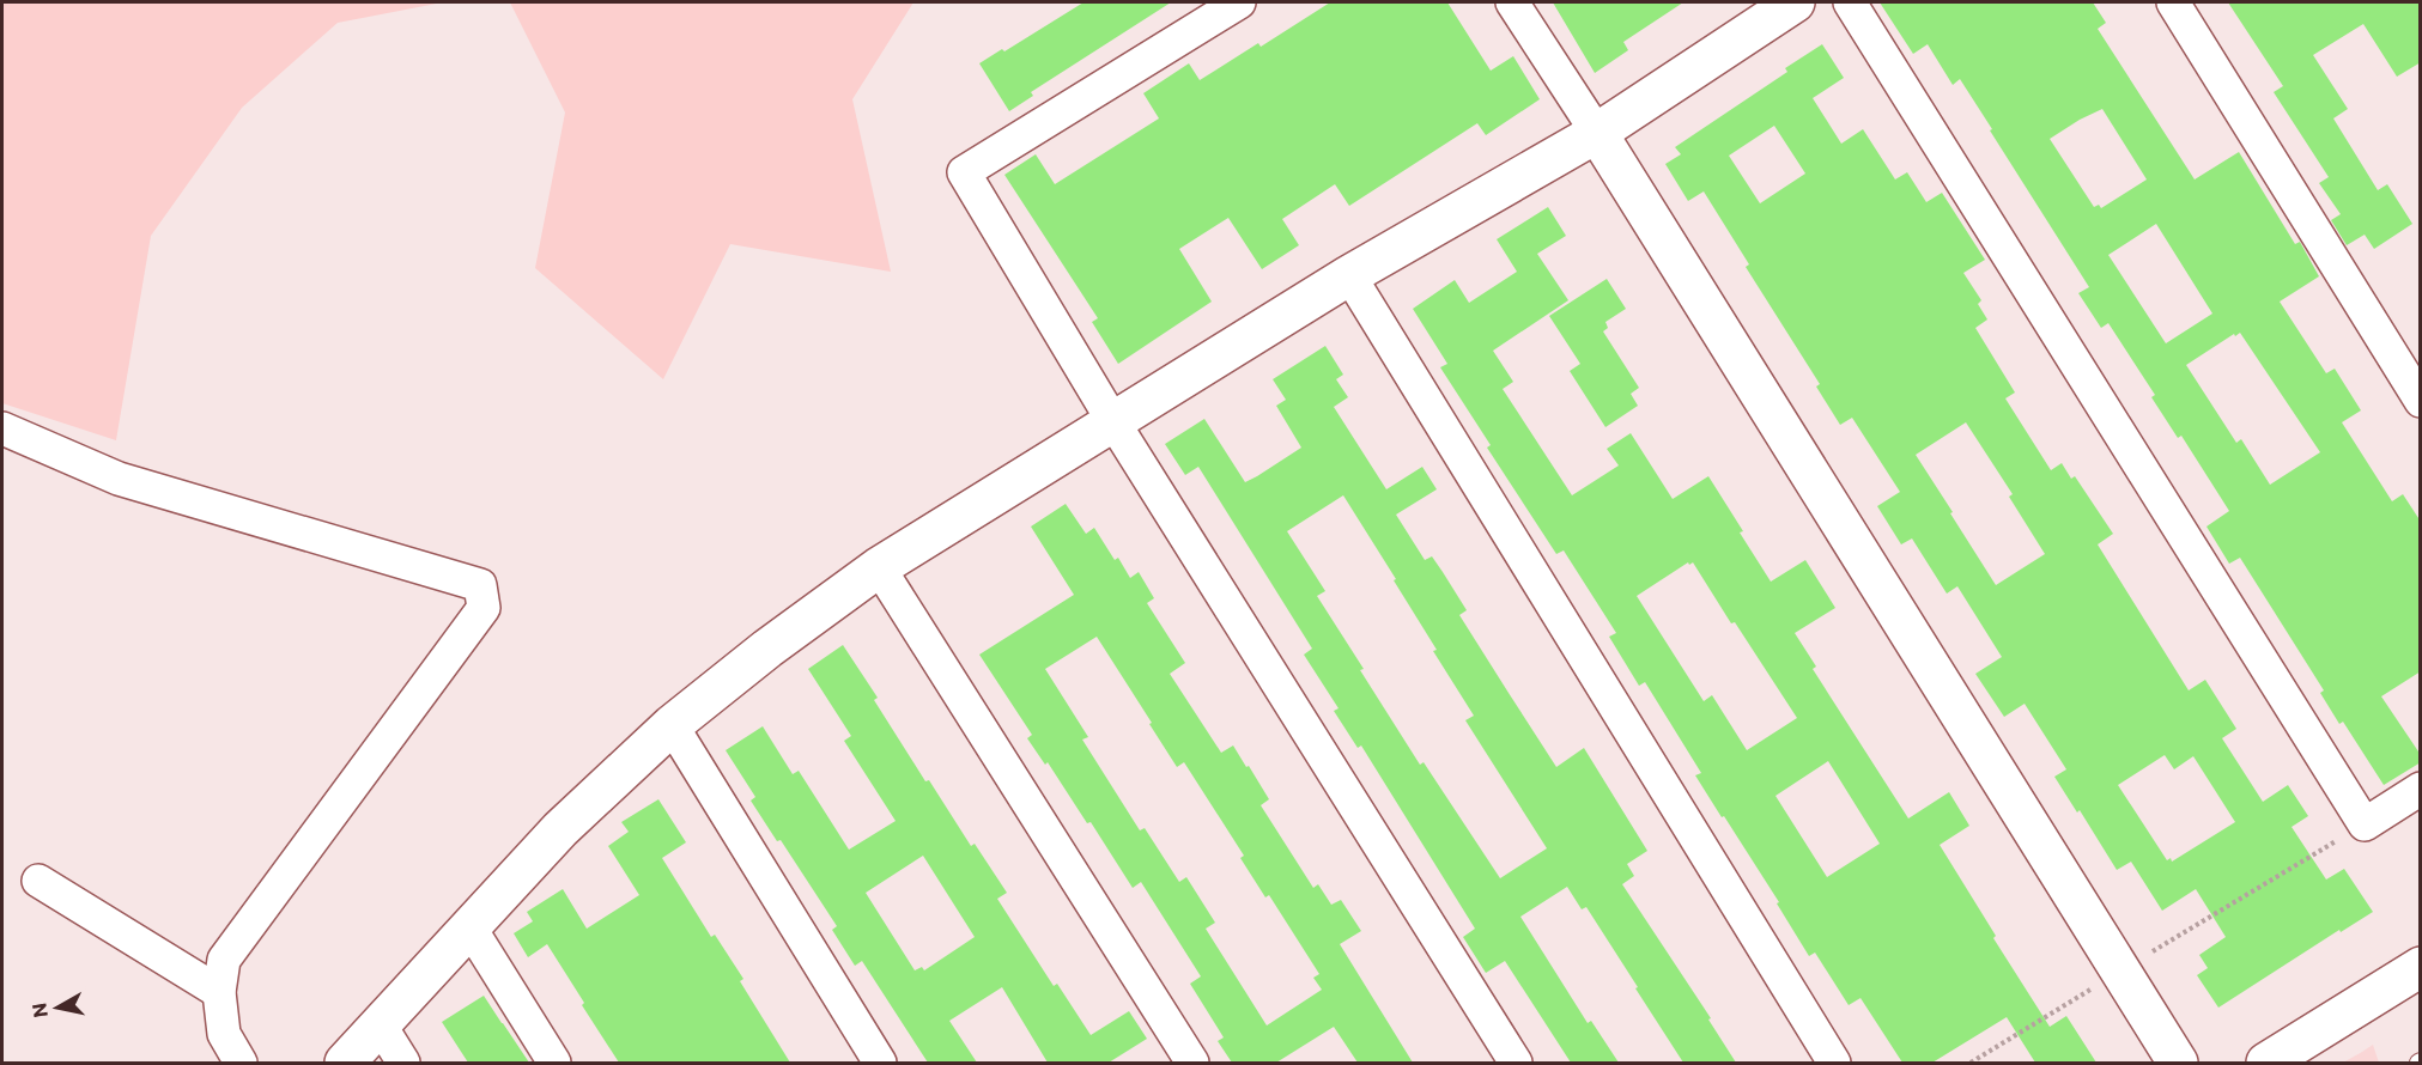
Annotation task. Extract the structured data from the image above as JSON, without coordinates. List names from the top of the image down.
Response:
{
  "north": "left"
}
